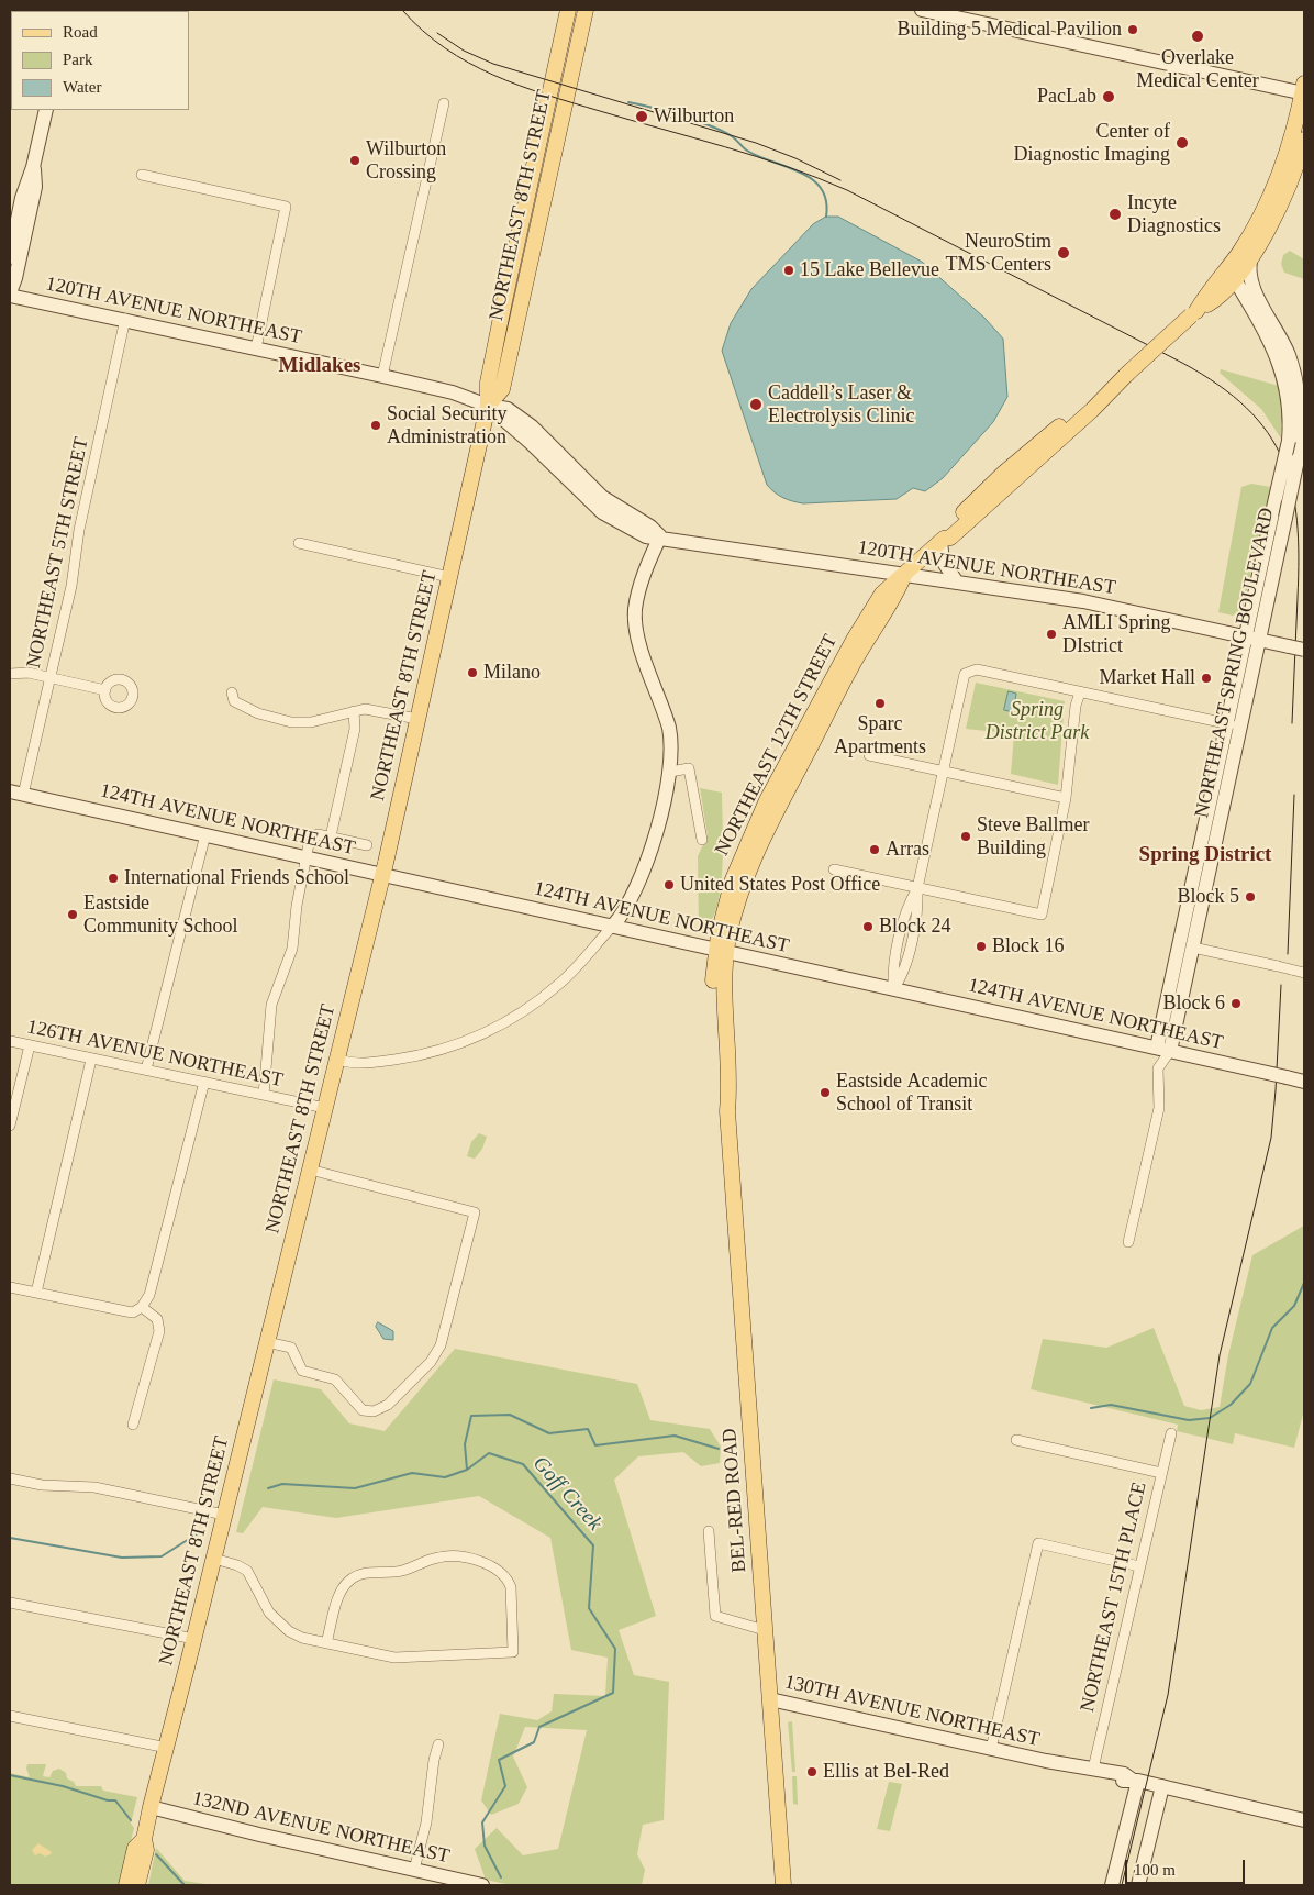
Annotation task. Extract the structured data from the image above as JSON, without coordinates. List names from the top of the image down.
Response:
{
  "streets": {
    "main road": ["NORTHEAST 8TH STREET", "NORTHEAST 12TH STREET", "BEL-RED ROAD"],
    "street": [
      "120TH AVENUE NORTHEAST",
      "NORTHEAST 5TH STREET",
      "NORTHEAST SPRING BOULEVARD",
      "124TH AVENUE NORTHEAST",
      "126TH AVENUE NORTHEAST",
      "NORTHEAST 15TH PLACE",
      "130TH AVENUE NORTHEAST",
      "132ND AVENUE NORTHEAST"
    ]
  },
  "crossings": [
    ["NORTHEAST 8TH STREET", "120TH AVENUE NORTHEAST"],
    ["NORTHEAST 8TH STREET", "124TH AVENUE NORTHEAST"],
    ["NORTHEAST 8TH STREET", "126TH AVENUE NORTHEAST"],
    ["NORTHEAST 8TH STREET", "132ND AVENUE NORTHEAST"],
    ["120TH AVENUE NORTHEAST", "NORTHEAST 5TH STREET"],
    ["120TH AVENUE NORTHEAST", "NORTHEAST SPRING BOULEVARD"],
    ["120TH AVENUE NORTHEAST", "NORTHEAST 12TH STREET"],
    ["NORTHEAST 5TH STREET", "124TH AVENUE NORTHEAST"],
    ["NORTHEAST SPRING BOULEVARD", "NORTHEAST 12TH STREET"],
    ["NORTHEAST SPRING BOULEVARD", "124TH AVENUE NORTHEAST"],
    ["NORTHEAST 12TH STREET", "124TH AVENUE NORTHEAST"],
    ["NORTHEAST 12TH STREET", "BEL-RED ROAD"],
    ["124TH AVENUE NORTHEAST", "BEL-RED ROAD"],
    ["BEL-RED ROAD", "130TH AVENUE NORTHEAST"],
    ["NORTHEAST 15TH PLACE", "130TH AVENUE NORTHEAST"]
  ],
  "districts": ["Midlakes", "Spring District"],
  "water": ["Goff Creek"],
  "parks": ["Spring District Park"],
  "places": [
    "Building 5 Medical Pavilion",
    "Overlake Medical Center",
    "PacLab",
    "Wilburton",
    "Center of Diagnostic Imaging",
    "Wilburton Crossing",
    "Incyte Diagnostics",
    "NeuroStim TMS Centers",
    "15 Lake Bellevue",
    "Caddell’s Laser & Electrolysis Clinic",
    "Social Security Administration",
    "AMLI Spring DIstrict",
    "Milano",
    "Market Hall",
    "Sparc Apartments",
    "Steve Ballmer Building",
    "Arras",
    "International Friends School",
    "United States Post Office",
    "Block 5",
    "Eastside Community School",
    "Block 24",
    "Block 16",
    "Block 6",
    "Eastside Academic School of Transit",
    "Ellis at Bel-Red"
  ],
  "legend": ["Road", "Park", "Water"],
  "scale_bar": "100 m"
}
